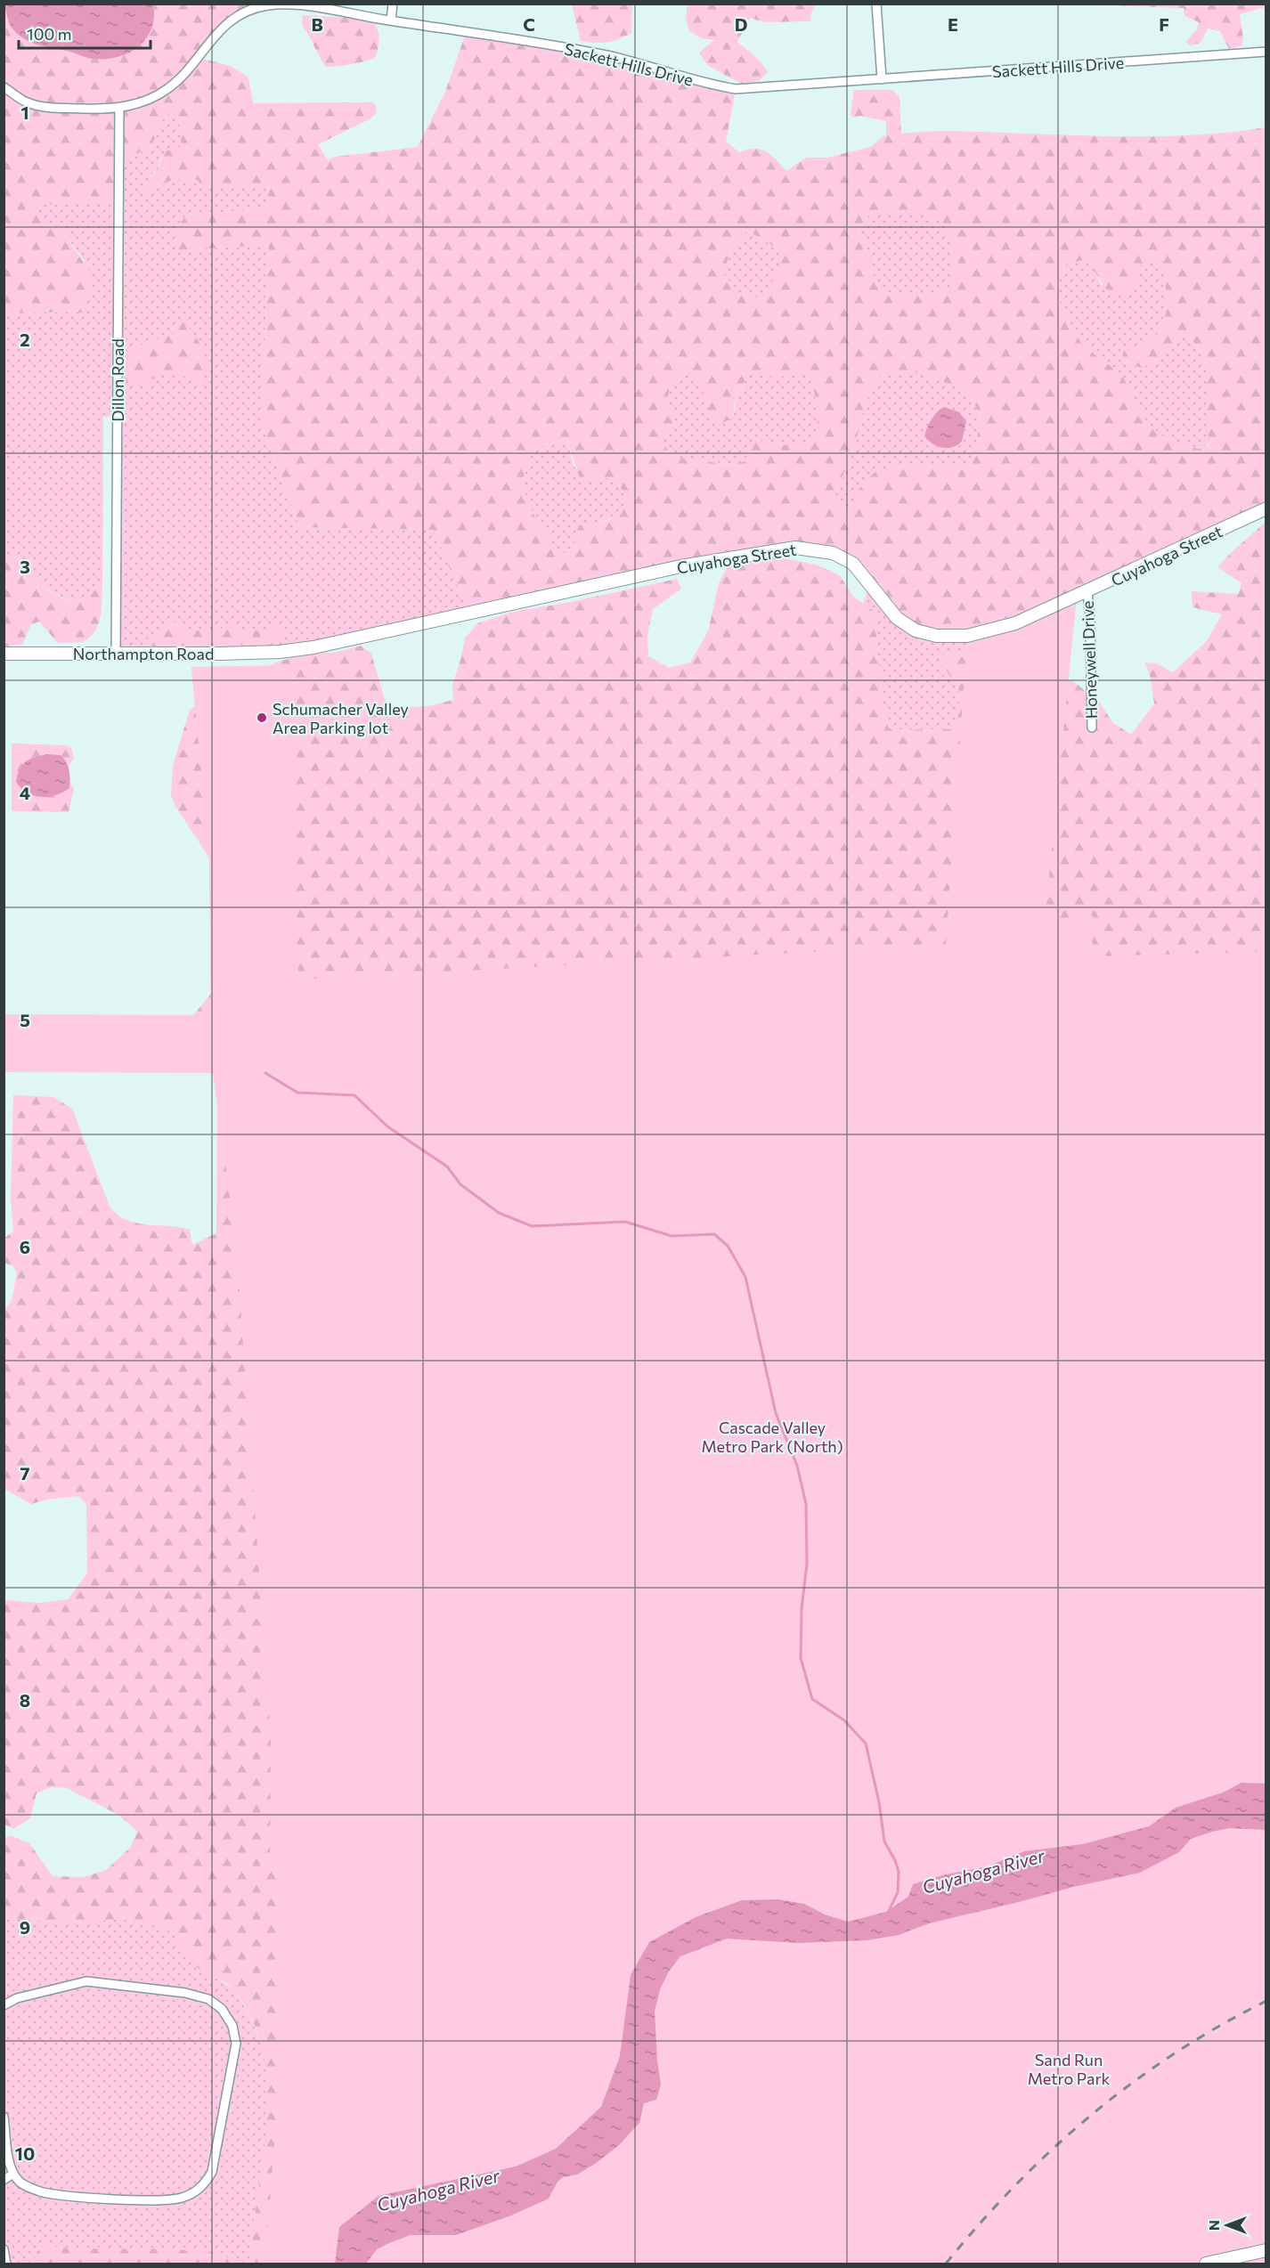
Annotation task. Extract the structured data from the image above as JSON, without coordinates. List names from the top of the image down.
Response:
{
  "streets": {
    "street": [
      "Sackett Hills Drive",
      "Dillon Road",
      "Cuyahoga Street",
      "Northampton Road",
      "Honeywell Drive"
    ]
  },
  "crossings": [
    ["Sackett Hills Drive", "Dillon Road"],
    ["Dillon Road", "Northampton Road"],
    ["Cuyahoga Street", "Northampton Road"],
    ["Cuyahoga Street", "Honeywell Drive"]
  ],
  "water": ["Cuyahoga River"],
  "parks": ["Cascade Valley Metro Park (North)", "Sand Run Metro Park"],
  "places": ["Schumacher Valley Area Parking lot"],
  "scale_bar": "100 m",
  "north": "left",
  "grid": {
    "columns": [
      "B",
      "C",
      "D",
      "E",
      "F"
    ],
    "rows": [
      "1",
      "2",
      "3",
      "4",
      "5",
      "6",
      "7",
      "8",
      "9",
      "10"
    ]
  }
}
